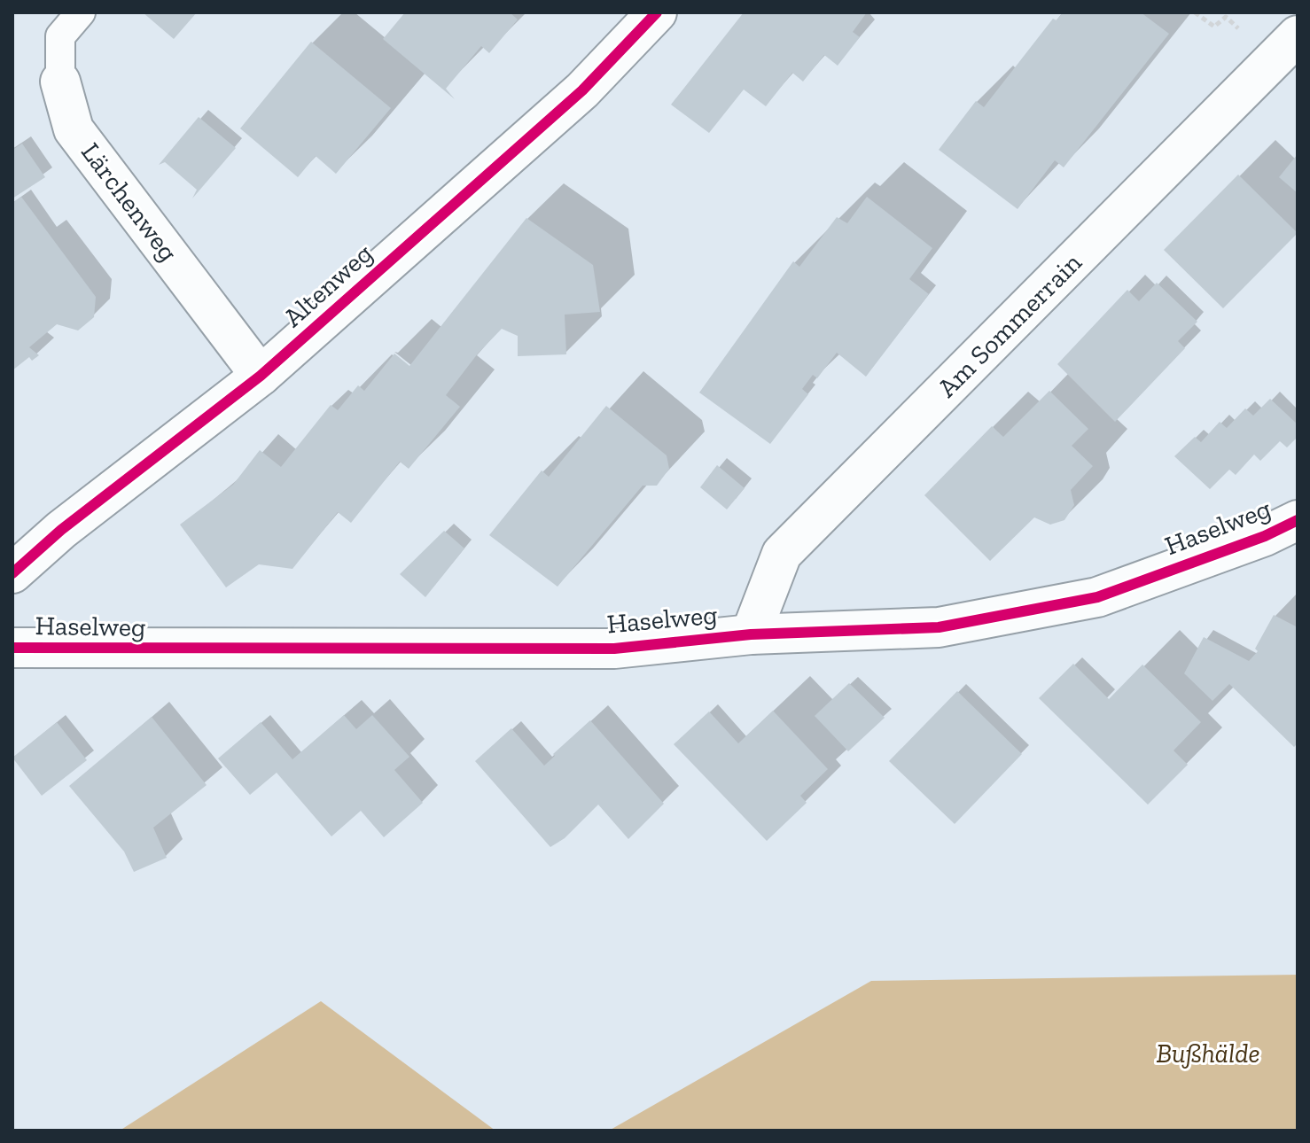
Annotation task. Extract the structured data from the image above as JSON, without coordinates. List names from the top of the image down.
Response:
{
  "streets": {
    "street": [
      "Lärchenweg",
      "Altenweg",
      "Am Sommerrain",
      "Haselweg"
    ]
  },
  "crossings": [
    ["Lärchenweg", "Altenweg"],
    ["Am Sommerrain", "Haselweg"]
  ],
  "parks": ["Bußhälde"]
}
